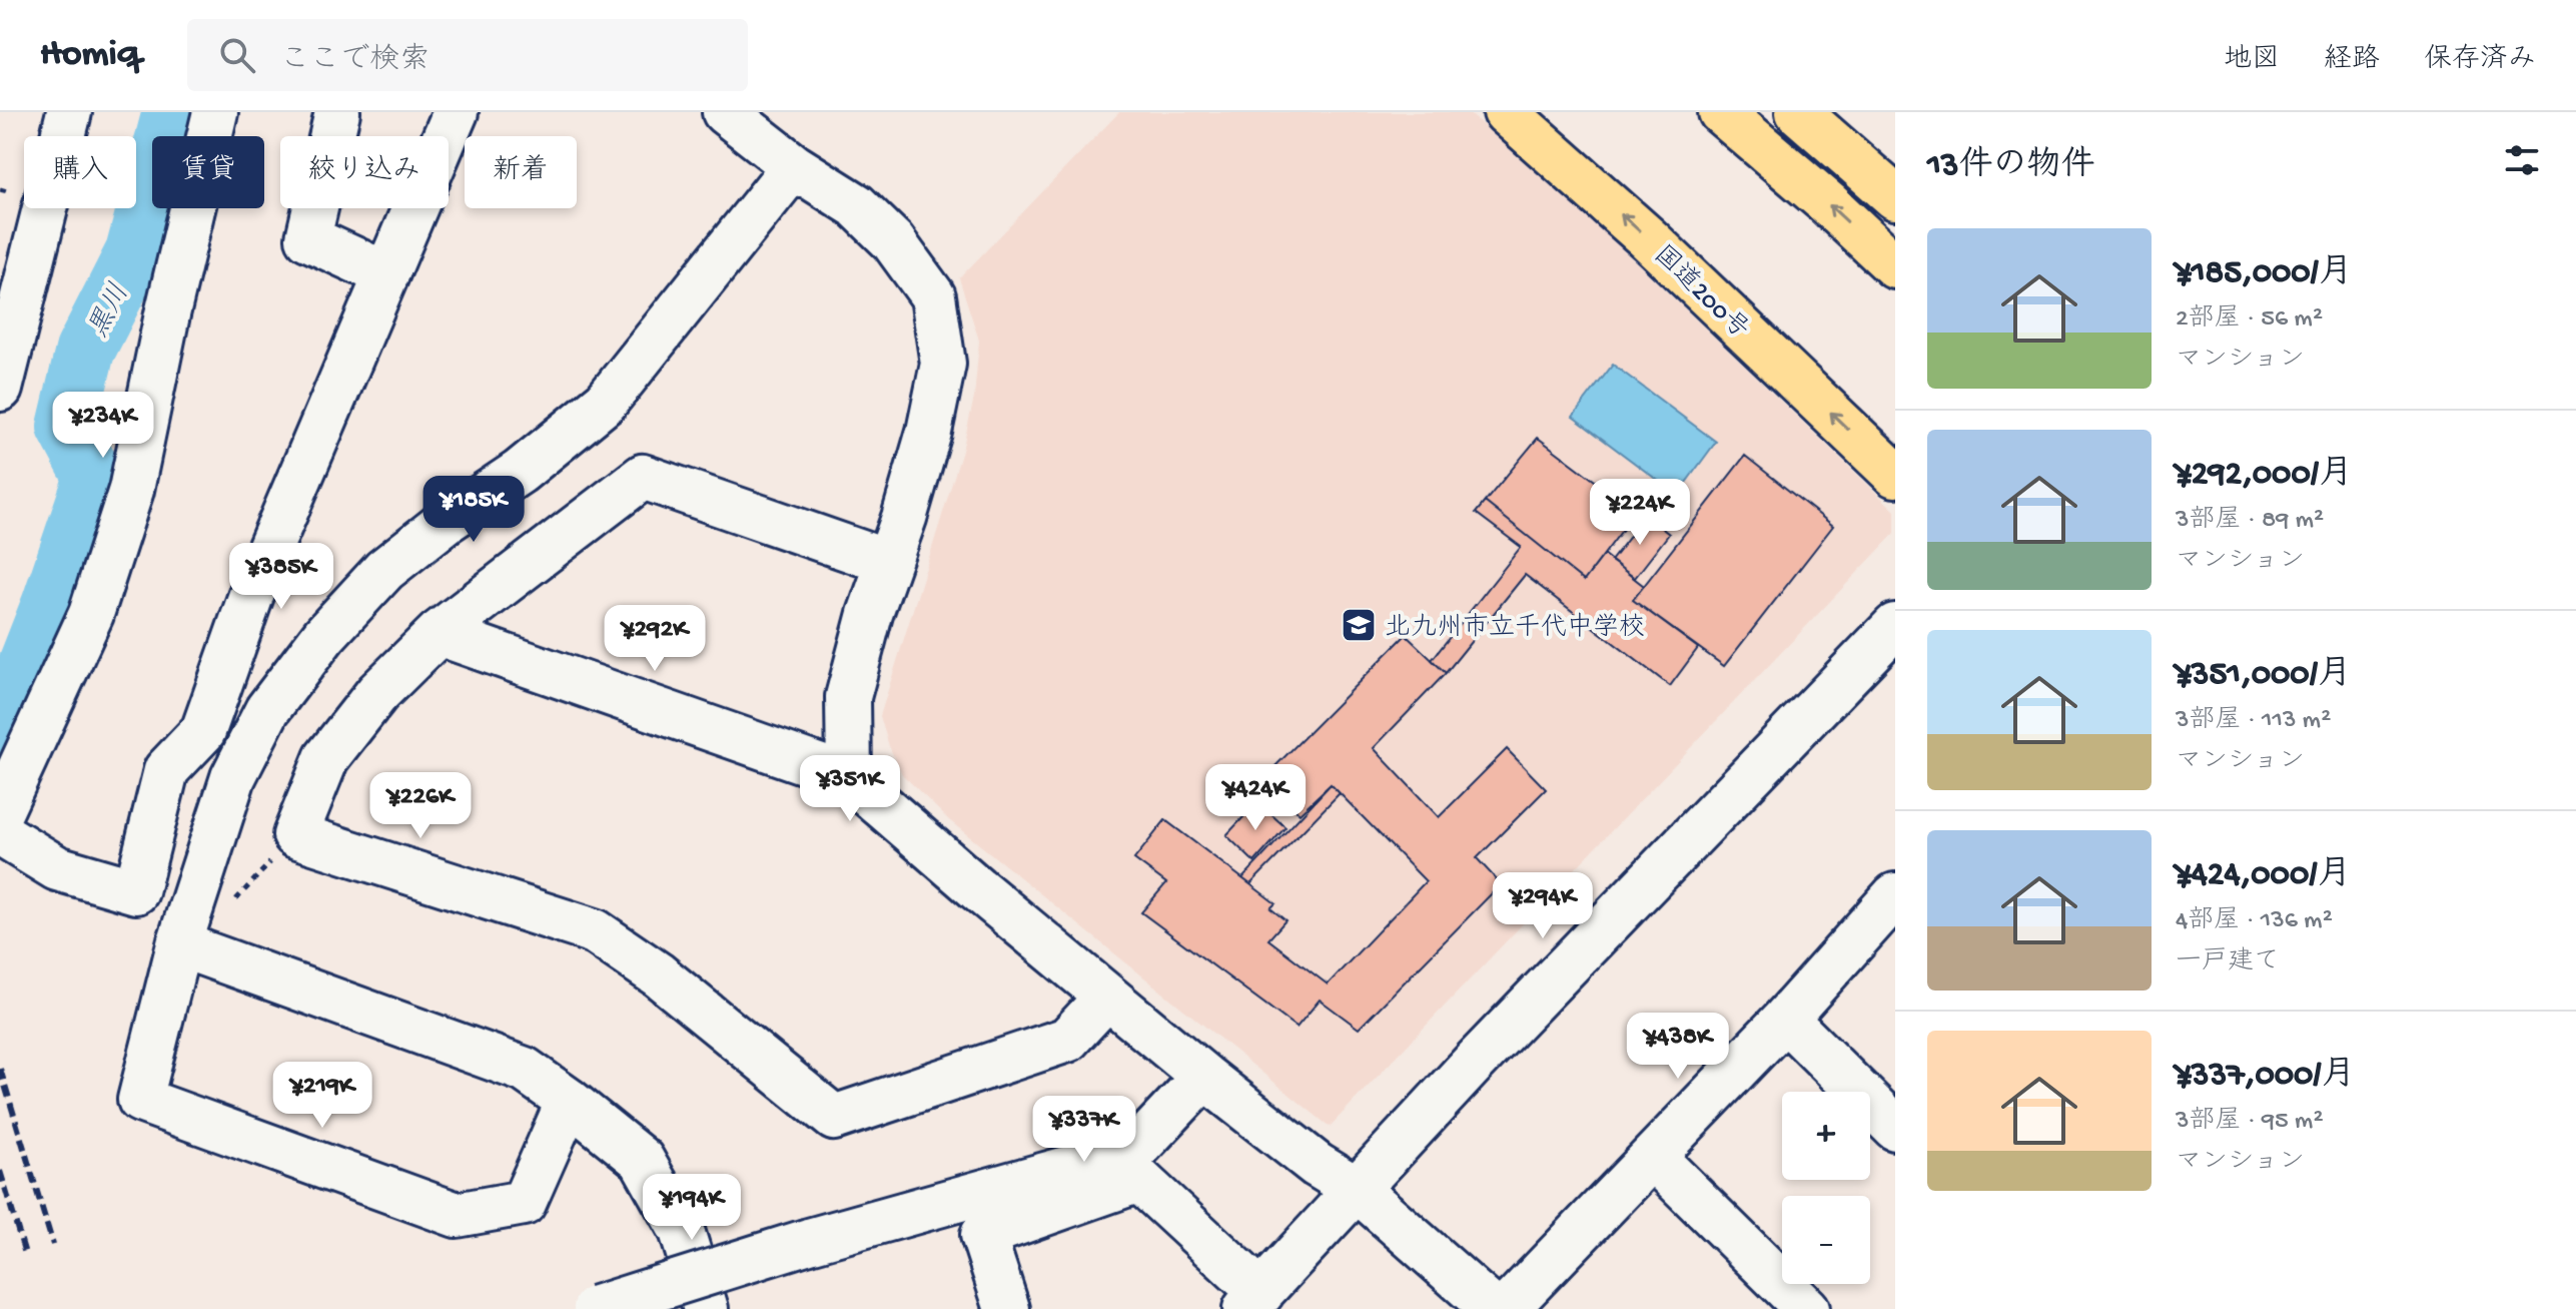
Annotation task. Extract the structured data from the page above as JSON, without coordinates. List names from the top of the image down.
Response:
{
  "streets": {
    "highway": ["国道200号"]
  },
  "water": ["黒川"],
  "places": {
    "school or university": ["北九州市立千代中学校"]
  },
  "page": {
    "header": "Homiq",
    "search": "ここで検索",
    "nav": ["地図", "経路", "保存済み"],
    "heading": "13件の物件",
    "chip": [
      "購入",
      "賃貸",
      "絞り込み",
      "新着"
    ],
    "list": [
      {
        "name": "¥185,000/月",
        "note": "2部屋 · 56 m² · マンション"
      },
      {
        "name": "¥292,000/月",
        "note": "3部屋 · 89 m² · マンション"
      },
      {
        "name": "¥351,000/月",
        "note": "3部屋 · 113 m² · マンション"
      },
      {
        "name": "¥424,000/月",
        "note": "4部屋 · 136 m² · 一戸建て"
      },
      {
        "name": "¥337,000/月",
        "note": "3部屋 · 95 m² · マンション"
      }
    ],
    "price": [
      "¥234K",
      "¥185K",
      "¥224K",
      "¥385K",
      "¥292K",
      "¥351K",
      "¥424K",
      "¥226K",
      "¥294K",
      "¥438K",
      "¥219K",
      "¥337K",
      "¥194K"
    ],
    "map_buttons": ["+", "−"]
  }
}
